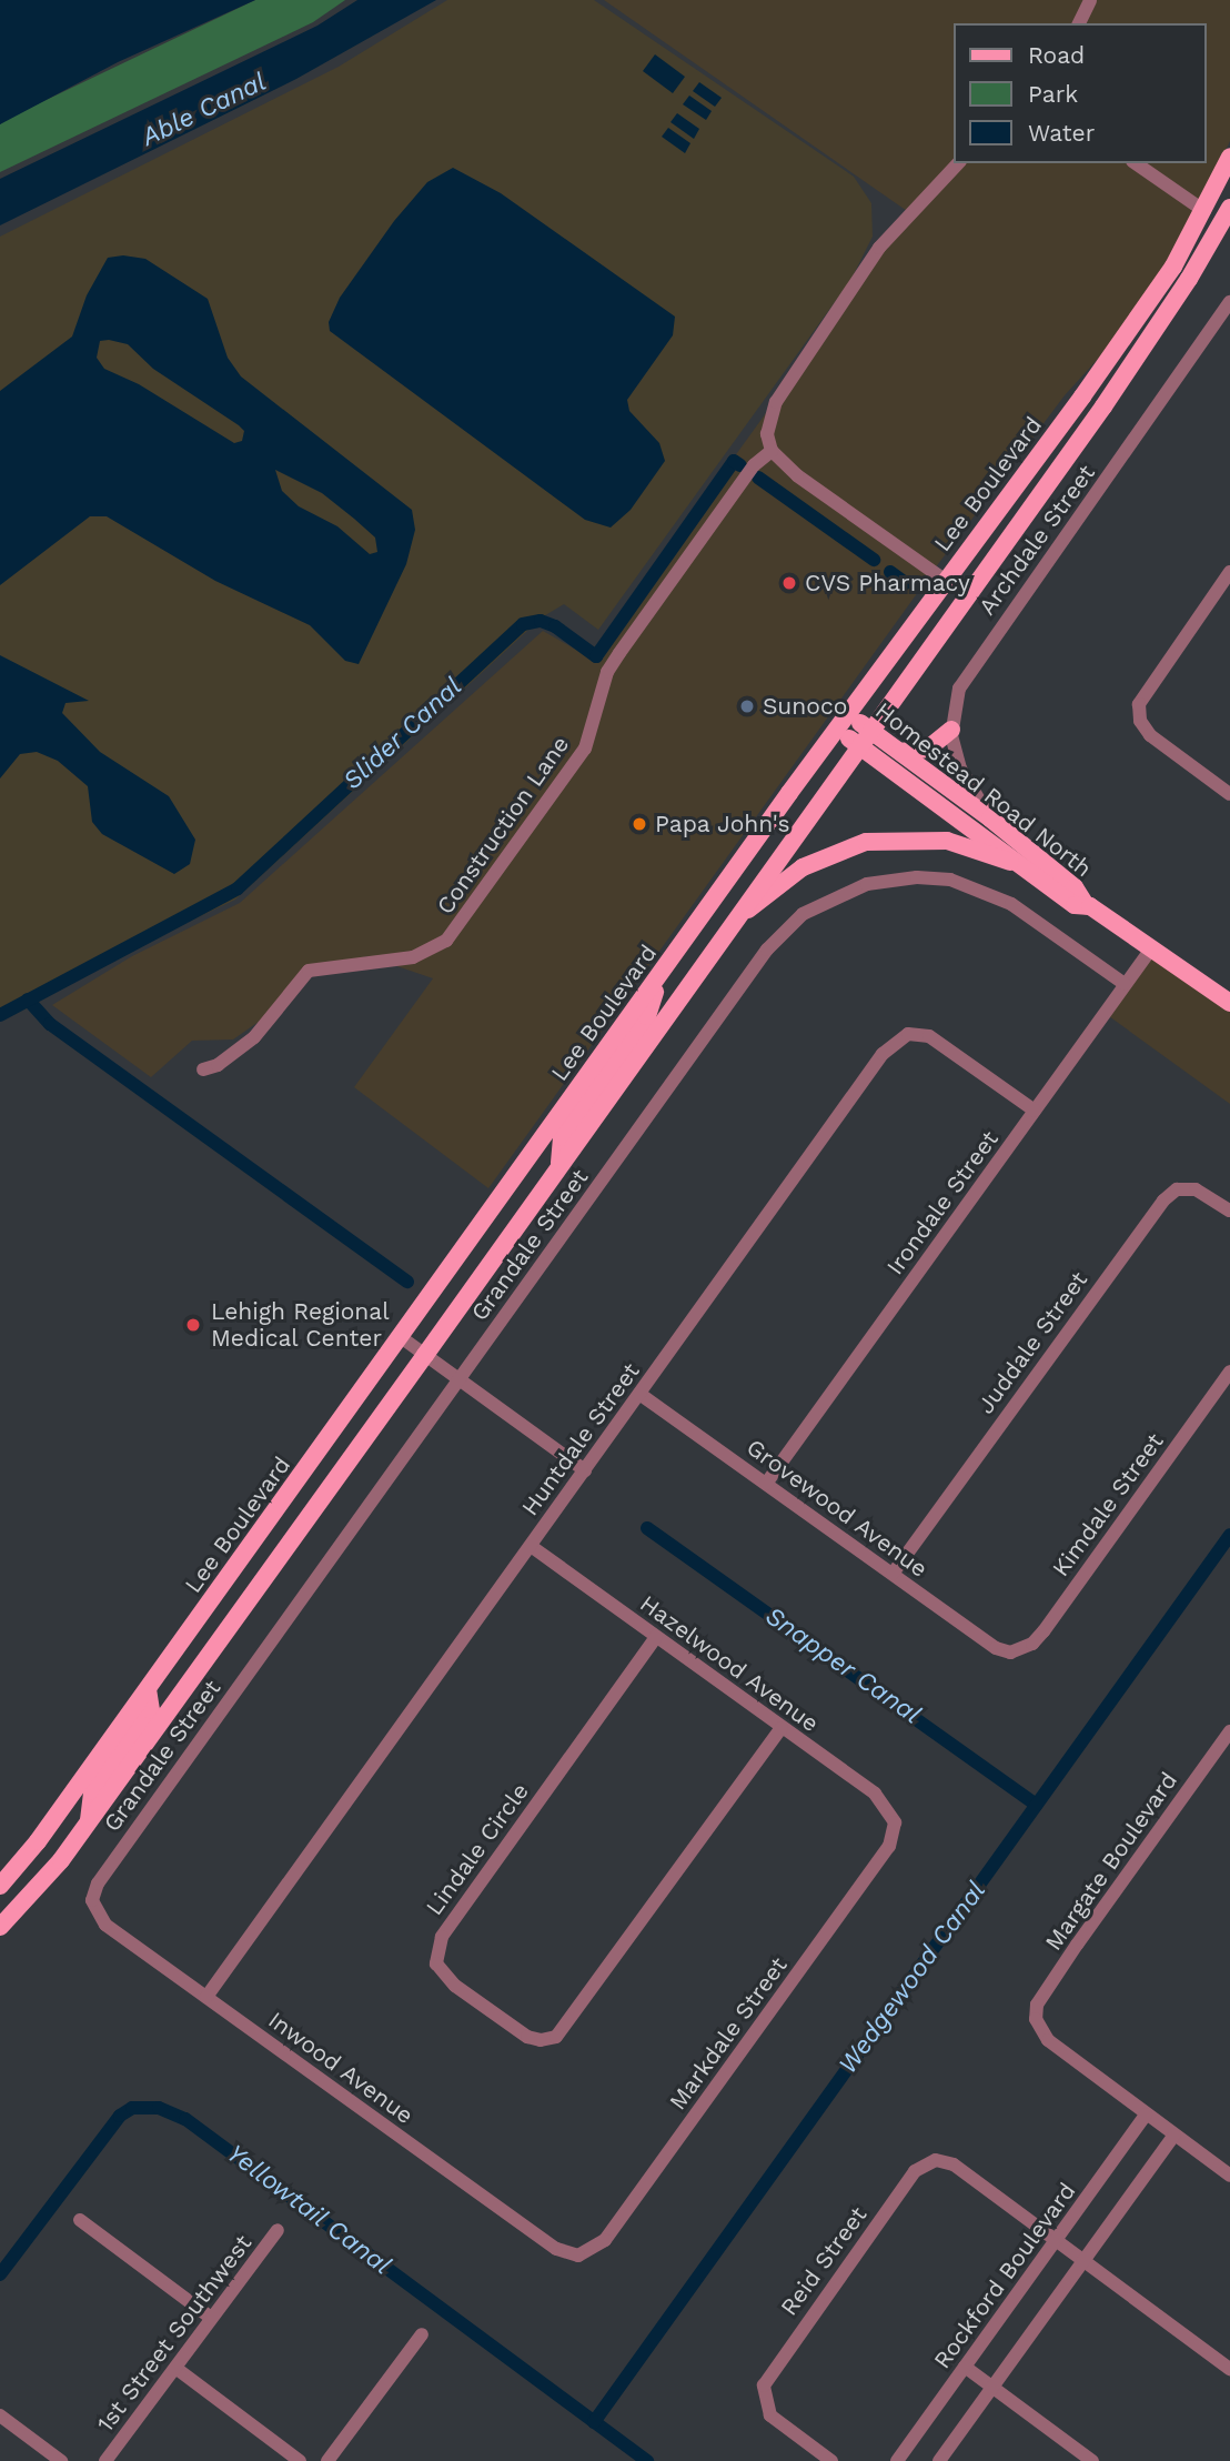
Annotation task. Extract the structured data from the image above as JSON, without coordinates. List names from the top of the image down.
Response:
{
  "streets": {
    "main road": ["Lee Boulevard", "Homestead Road North"],
    "street": [
      "Archdale Street",
      "Construction Lane",
      "Irondale Street",
      "Grandale Street",
      "Juddale Street",
      "Huntdale Street",
      "Kimdale Street",
      "Grovewood Avenue",
      "Hazelwood Avenue",
      "Lindale Circle",
      "Margate Boulevard",
      "Markdale Street",
      "Inwood Avenue",
      "Reid Street",
      "Rockford Boulevard",
      "1st Street Southwest"
    ]
  },
  "crossings": [
    ["Lee Boulevard", "Homestead Road North"],
    ["Archdale Street", "Homestead Road North"],
    ["Homestead Road North", "Irondale Street"],
    ["Irondale Street", "Grandale Street"],
    ["Irondale Street", "Huntdale Street"],
    ["Irondale Street", "Grovewood Avenue"],
    ["Grandale Street", "Inwood Avenue"],
    ["Juddale Street", "Grovewood Avenue"],
    ["Huntdale Street", "Grovewood Avenue"],
    ["Huntdale Street", "Hazelwood Avenue"],
    ["Huntdale Street", "Inwood Avenue"],
    ["Kimdale Street", "Grovewood Avenue"],
    ["Hazelwood Avenue", "Lindale Circle"],
    ["Hazelwood Avenue", "Markdale Street"],
    ["Margate Boulevard", "Rockford Boulevard"],
    ["Markdale Street", "Inwood Avenue"],
    ["Reid Street", "Rockford Boulevard"]
  ],
  "water": [
    "Able Canal",
    "Slider Canal",
    "Snapper Canal",
    "Wedgewood Canal",
    "Yellowtail Canal"
  ],
  "places": [
    "CVS Pharmacy",
    "Sunoco",
    "Papa John's",
    "Lehigh Regional Medical Center"
  ],
  "legend": ["Road", "Park", "Water"]
}
